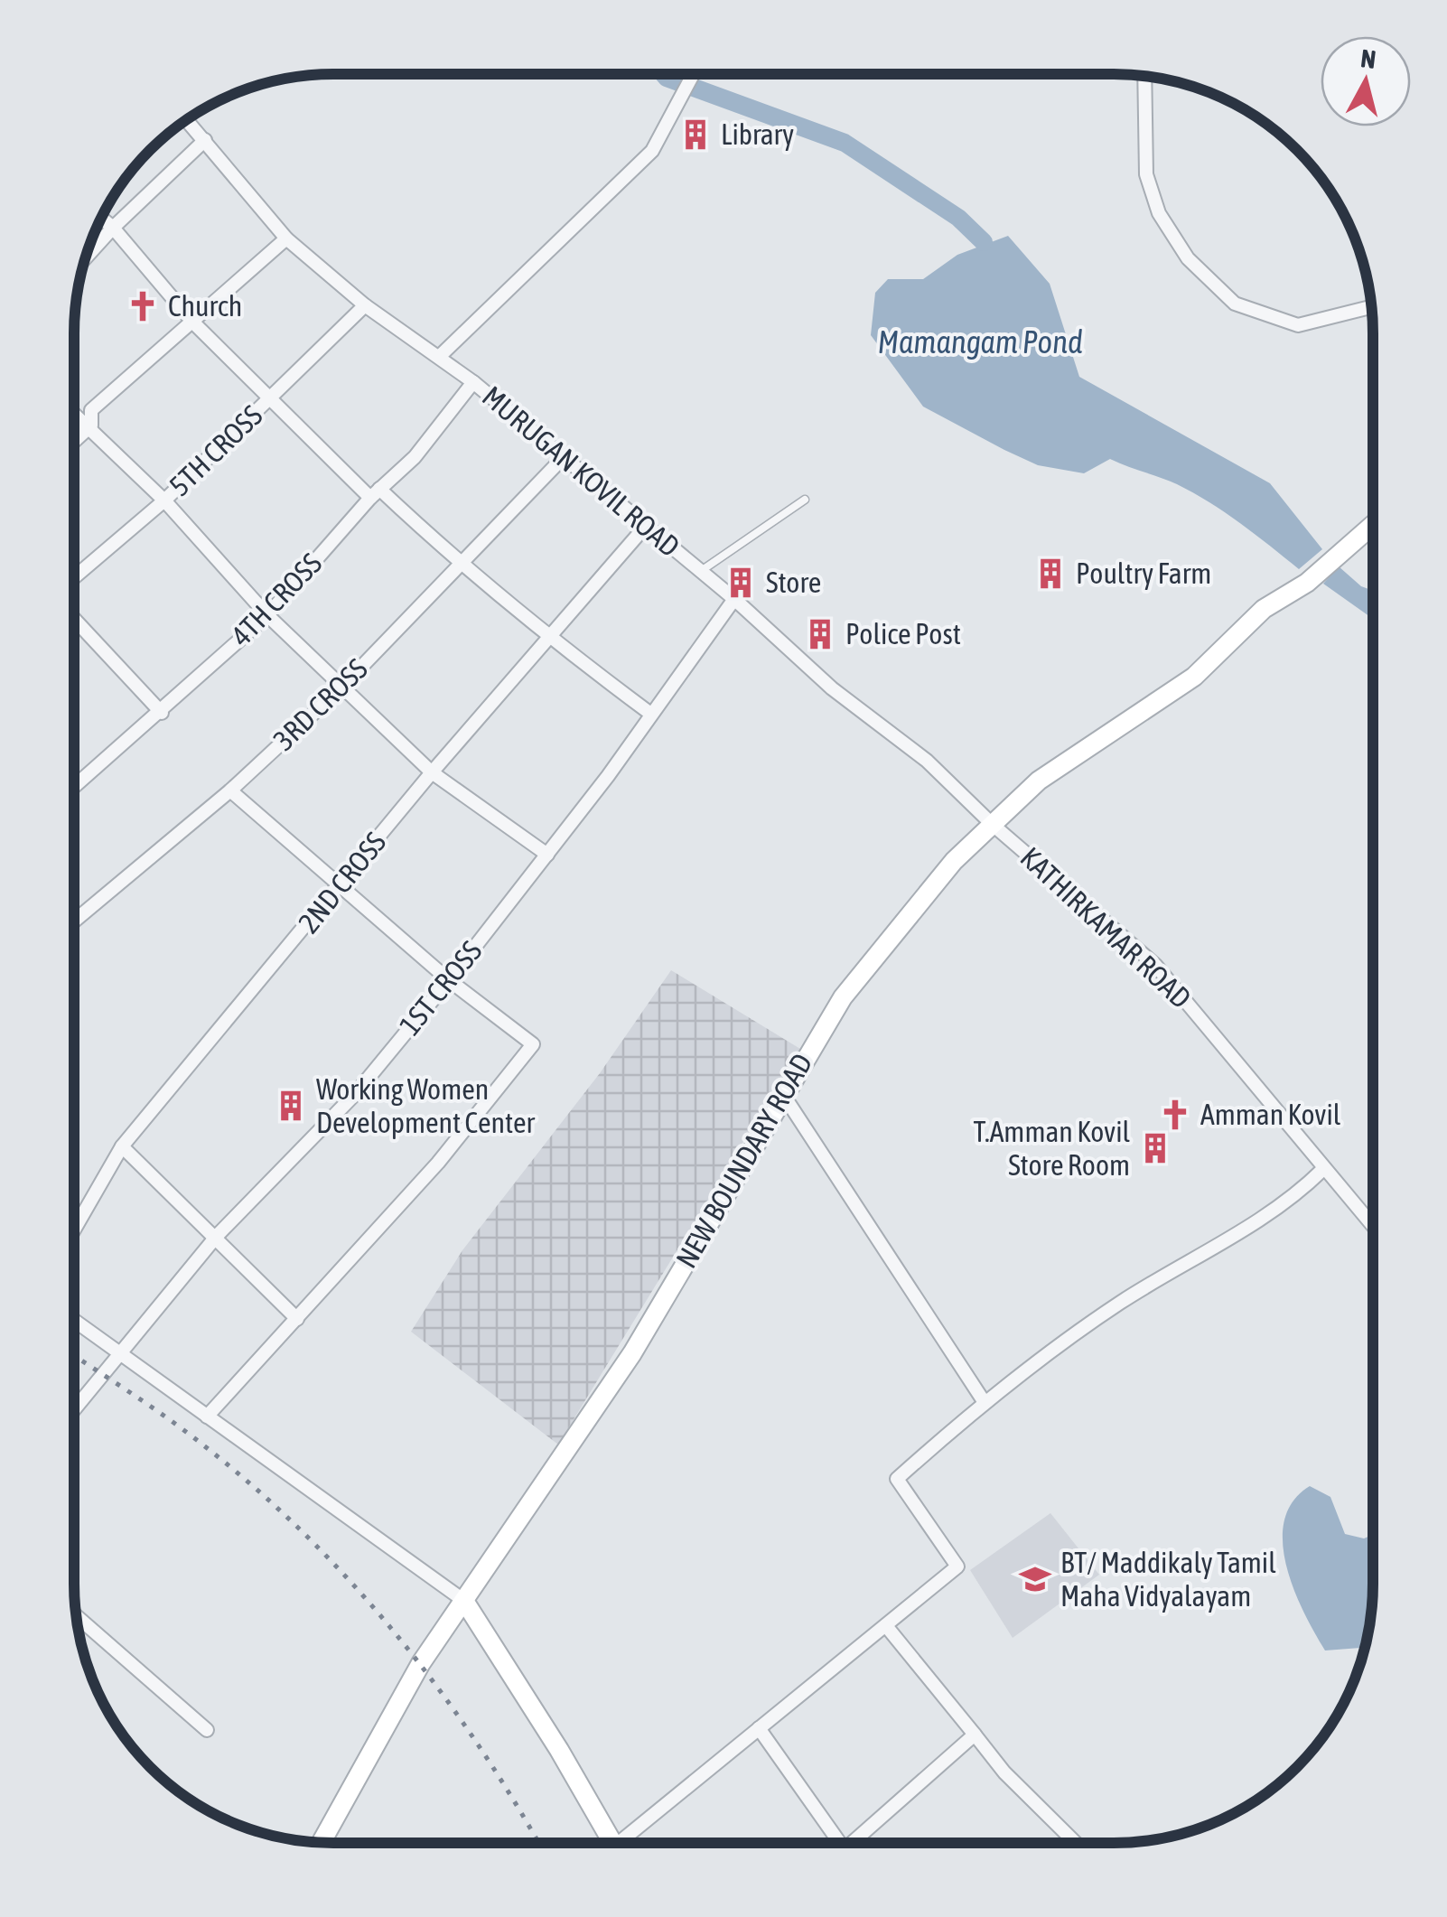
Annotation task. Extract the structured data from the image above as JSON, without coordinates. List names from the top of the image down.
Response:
{
  "streets": {
    "street": [
      "5TH CROSS",
      "MURUGAN KOVIL ROAD",
      "4TH CROSS",
      "3RD CROSS",
      "2ND CROSS",
      "KATHIRKAMAR ROAD",
      "1ST CROSS",
      "NEW BOUNDARY ROAD"
    ]
  },
  "crossings": [
    ["5TH CROSS", "MURUGAN KOVIL ROAD"],
    ["MURUGAN KOVIL ROAD", "4TH CROSS"],
    ["MURUGAN KOVIL ROAD", "3RD CROSS"],
    ["MURUGAN KOVIL ROAD", "2ND CROSS"],
    ["MURUGAN KOVIL ROAD", "KATHIRKAMAR ROAD"],
    ["MURUGAN KOVIL ROAD", "1ST CROSS"],
    ["MURUGAN KOVIL ROAD", "NEW BOUNDARY ROAD"],
    ["KATHIRKAMAR ROAD", "NEW BOUNDARY ROAD"]
  ],
  "water": ["Mamangam Pond"],
  "places": {
    "building": [
      "Library",
      "Poultry Farm",
      "Store",
      "Police Post",
      "Working Women Development Center",
      "T.Amman Kovil Store Room"
    ],
    "church": ["Church", "Amman Kovil"],
    "school or university": ["BT/ Maddikaly Tamil Maha Vidyalayam"]
  },
  "north": "top"
}
